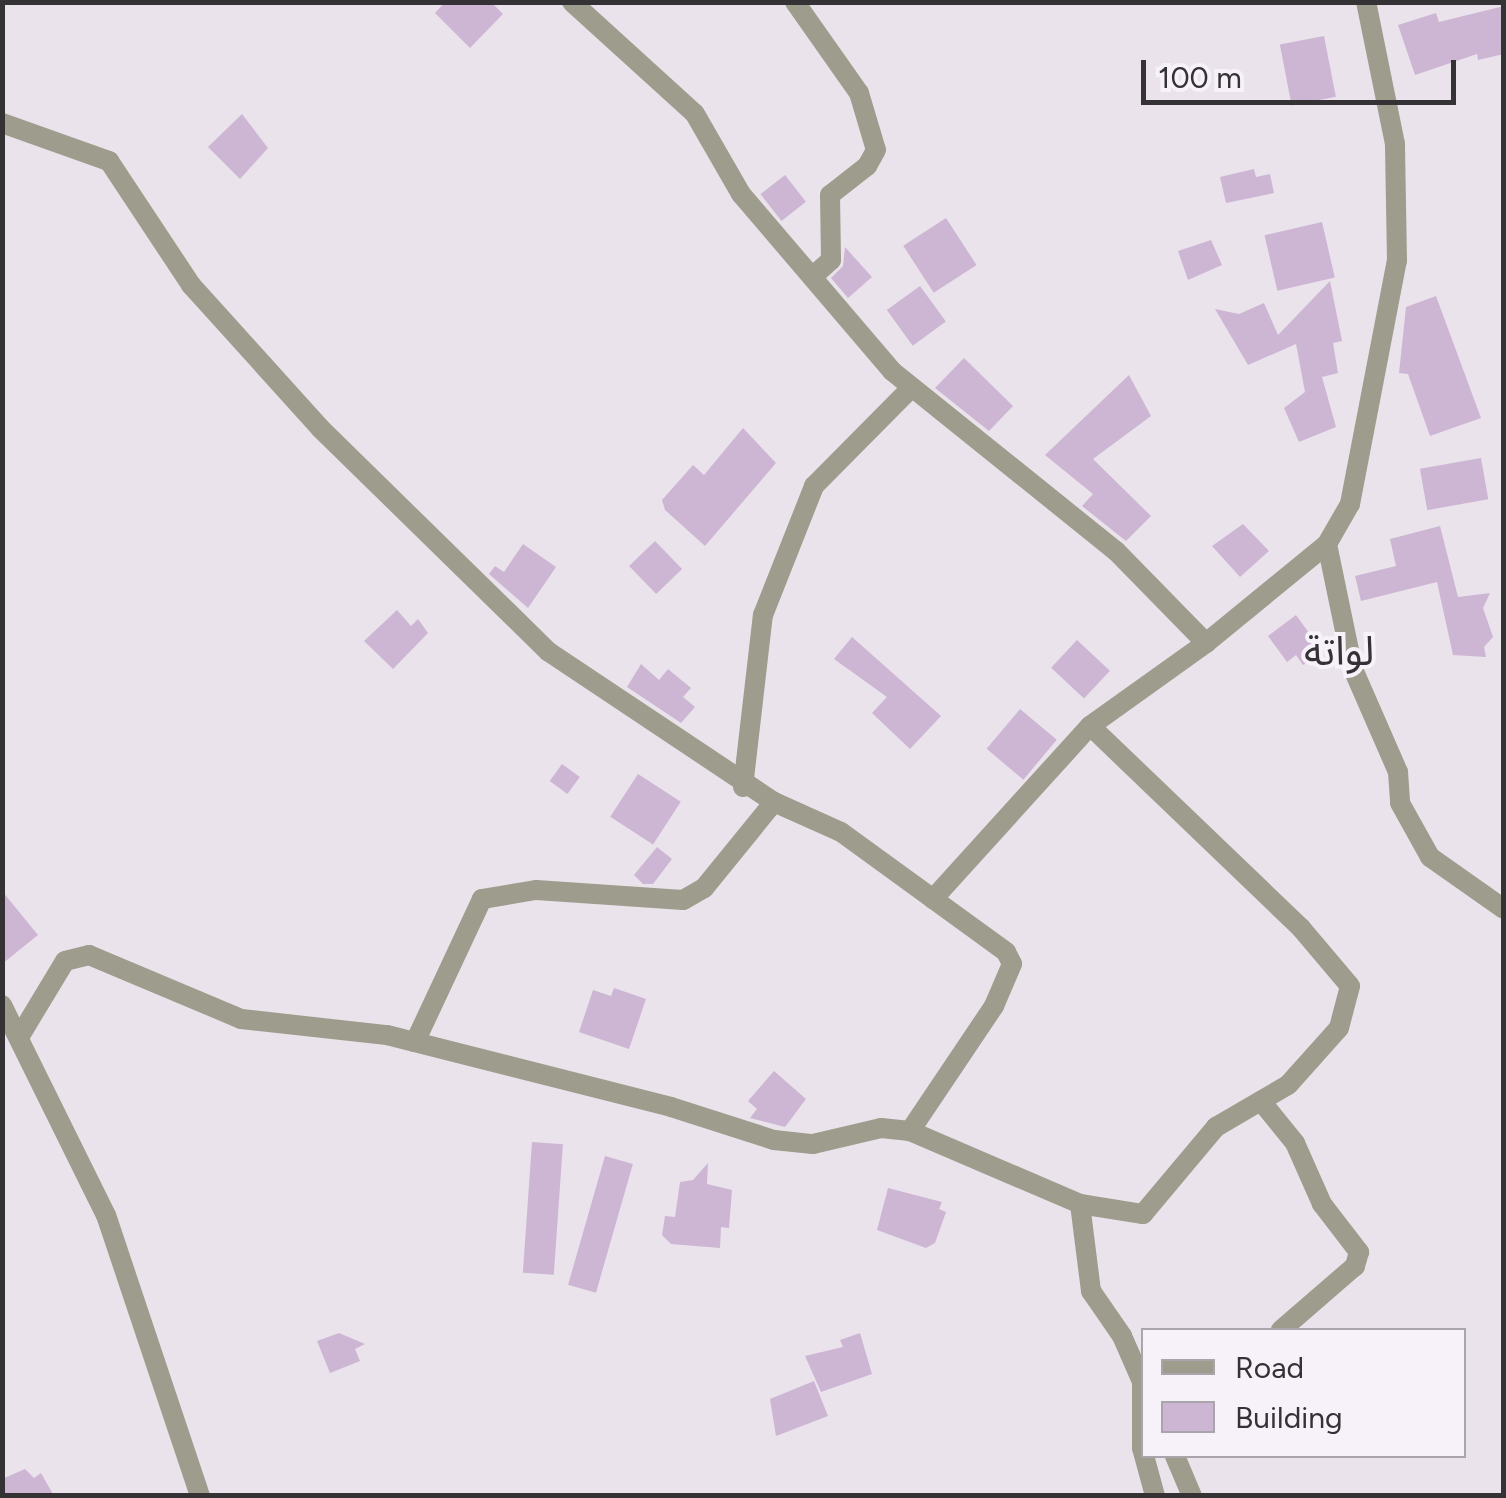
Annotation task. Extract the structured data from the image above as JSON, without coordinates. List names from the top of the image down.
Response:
{
  "districts": ["لواتة"],
  "legend": ["Road", "Building"],
  "scale_bar": "100 m"
}
